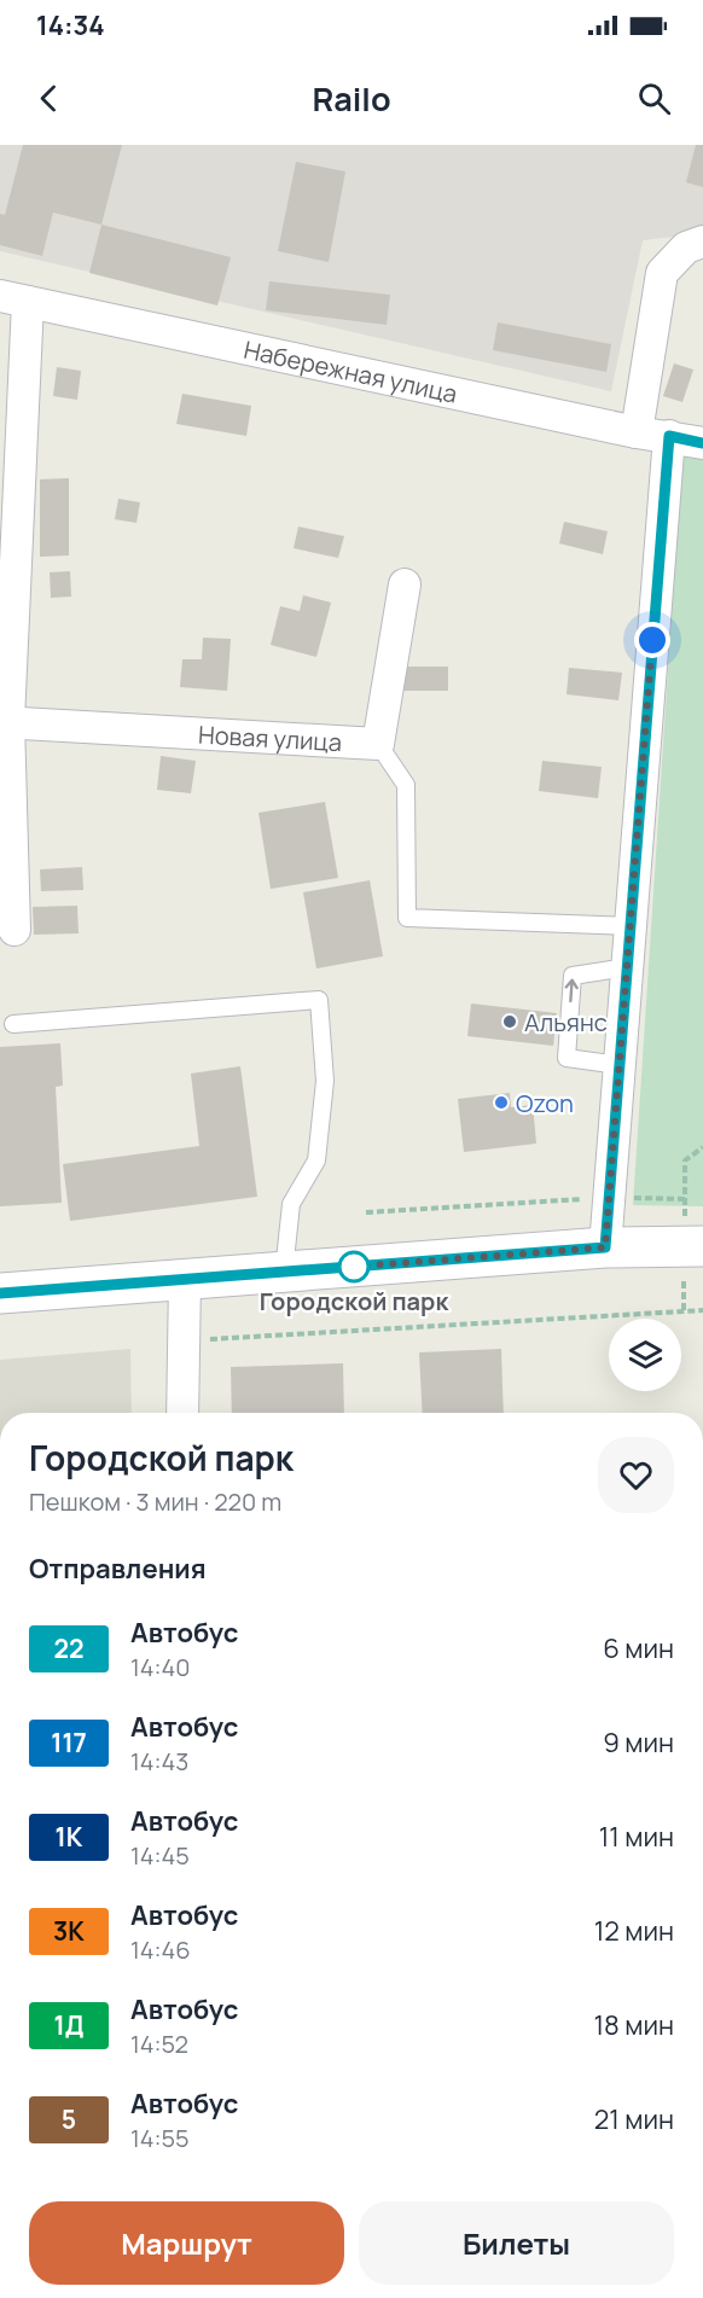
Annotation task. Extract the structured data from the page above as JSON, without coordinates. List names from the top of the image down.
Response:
{
  "streets": {
    "street": ["Набережная улица", "Новая улица"]
  },
  "places": ["Альянс", "Ozon", "Городской парк"],
  "lines": ["bus line 22"],
  "page": {
    "status": "14:34",
    "header": "Railo",
    "heading": [
      ["Городской парк", "Пешком · 3 мин · 220 m"],
      "Отправления"
    ],
    "list": [
      {
        "mark": "22",
        "name": "Автобус",
        "note": "14:40",
        "value": "6 мин"
      },
      {
        "mark": "117",
        "name": "Автобус",
        "note": "14:43",
        "value": "9 мин"
      },
      {
        "mark": "1К",
        "name": "Автобус",
        "note": "14:45",
        "value": "11 мин"
      },
      {
        "mark": "3К",
        "name": "Автобус",
        "note": "14:46",
        "value": "12 мин"
      },
      {
        "mark": "1Д",
        "name": "Автобус",
        "note": "14:52",
        "value": "18 мин"
      },
      {
        "mark": "5",
        "name": "Автобус",
        "note": "14:55",
        "value": "21 мин"
      }
    ],
    "buttons": ["Маршрут", "Билеты"]
  }
}
